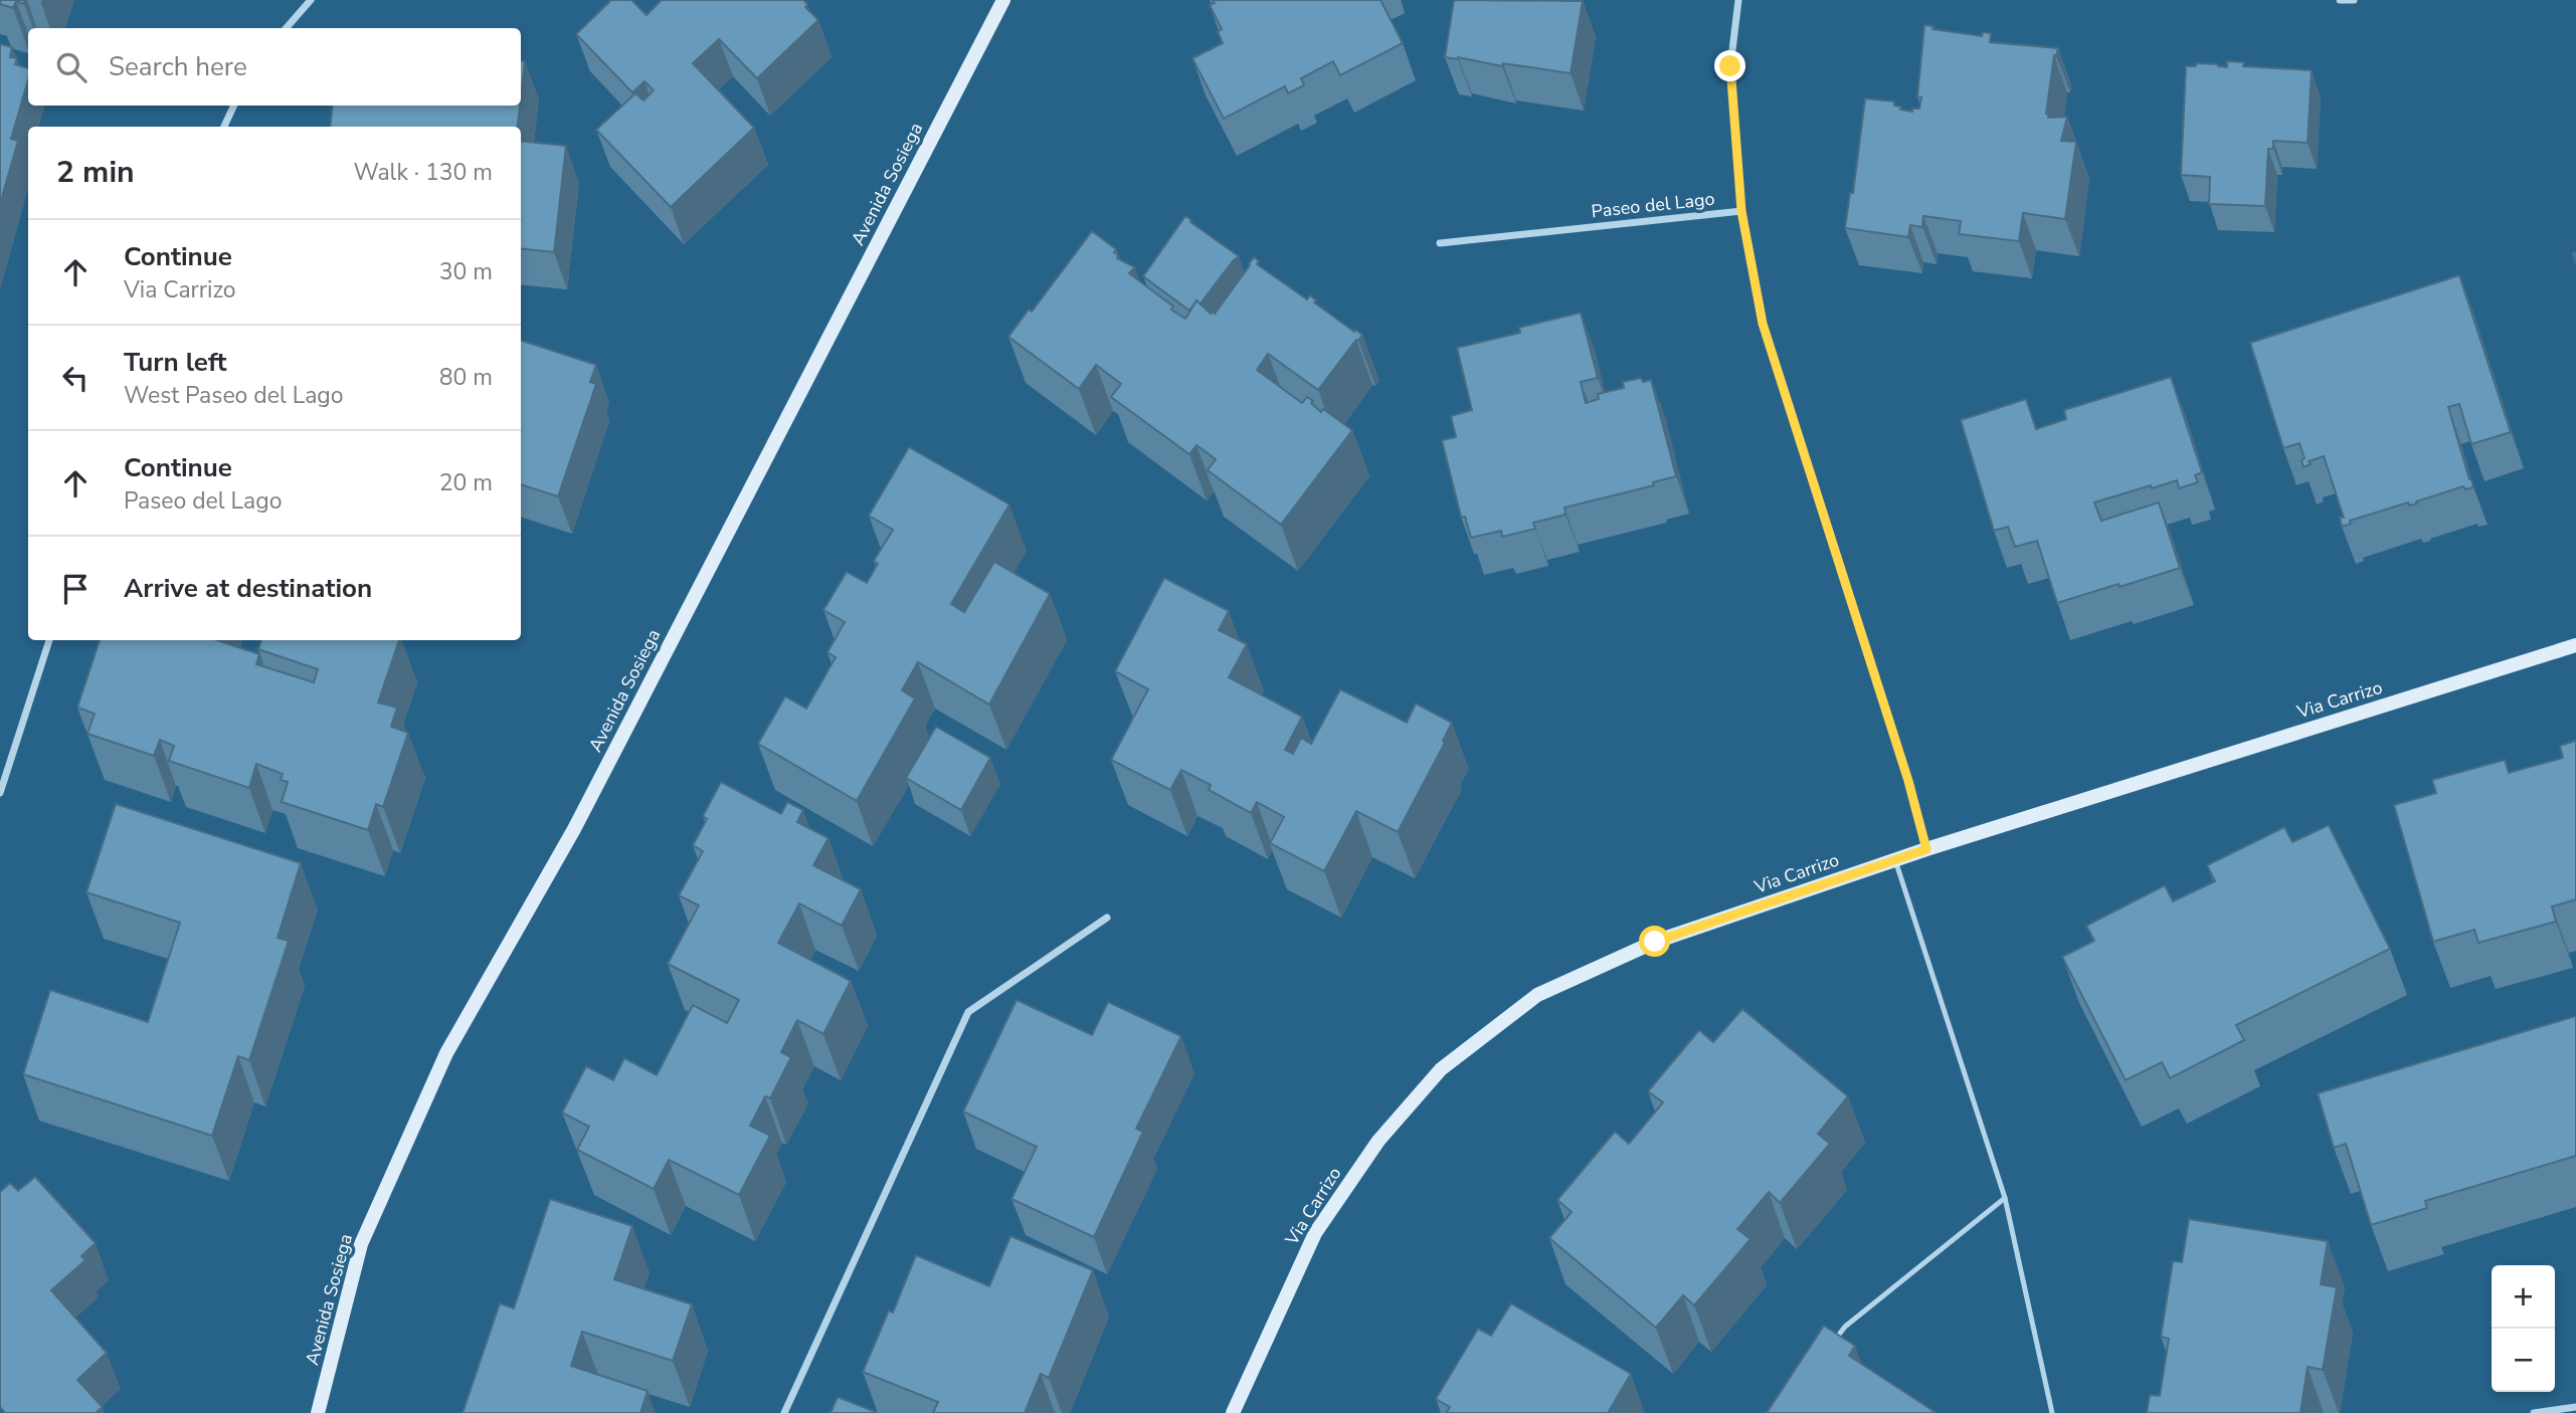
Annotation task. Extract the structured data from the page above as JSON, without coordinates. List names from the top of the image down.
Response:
{
  "streets": {
    "street": ["Avenida Sosiega", "Paseo del Lago", "Via Carrizo"]
  },
  "page": {
    "search": "Search here",
    "heading": ["2 min", "Walk · 130 m"],
    "list": [
      ["Continue", "Via Carrizo", "30 m"],
      ["Turn left", "West Paseo del Lago", "80 m"],
      ["Continue", "Paseo del Lago", "20 m"],
      "Arrive at destination"
    ],
    "map_buttons": ["+", "−"]
  }
}
